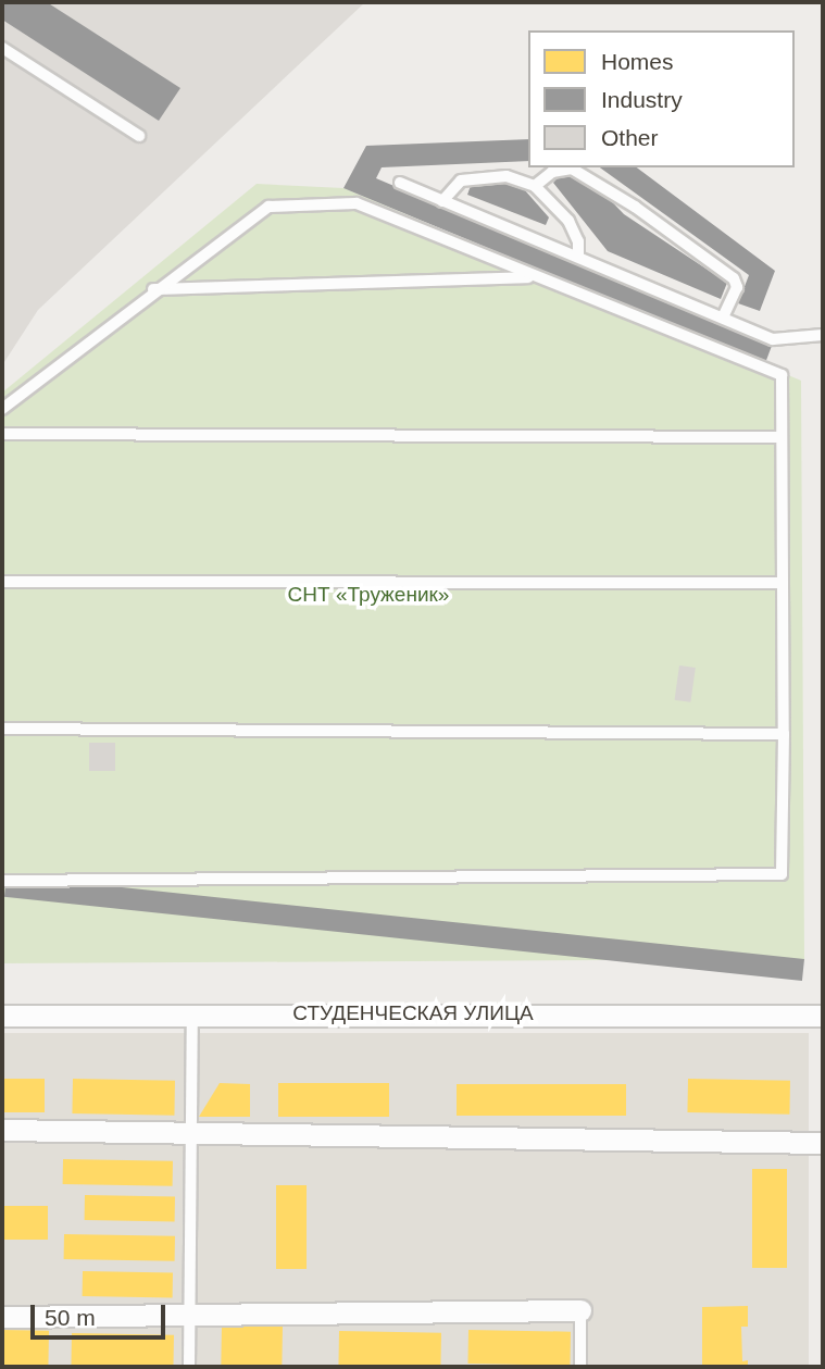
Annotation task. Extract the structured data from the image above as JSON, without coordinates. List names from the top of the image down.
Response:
{
  "streets": {
    "street": ["СТУДЕНЧЕСКАЯ УЛИЦА"]
  },
  "parks": ["СНТ «Труженик»"],
  "legend": ["Homes", "Industry", "Other"],
  "scale_bar": "50 m"
}
